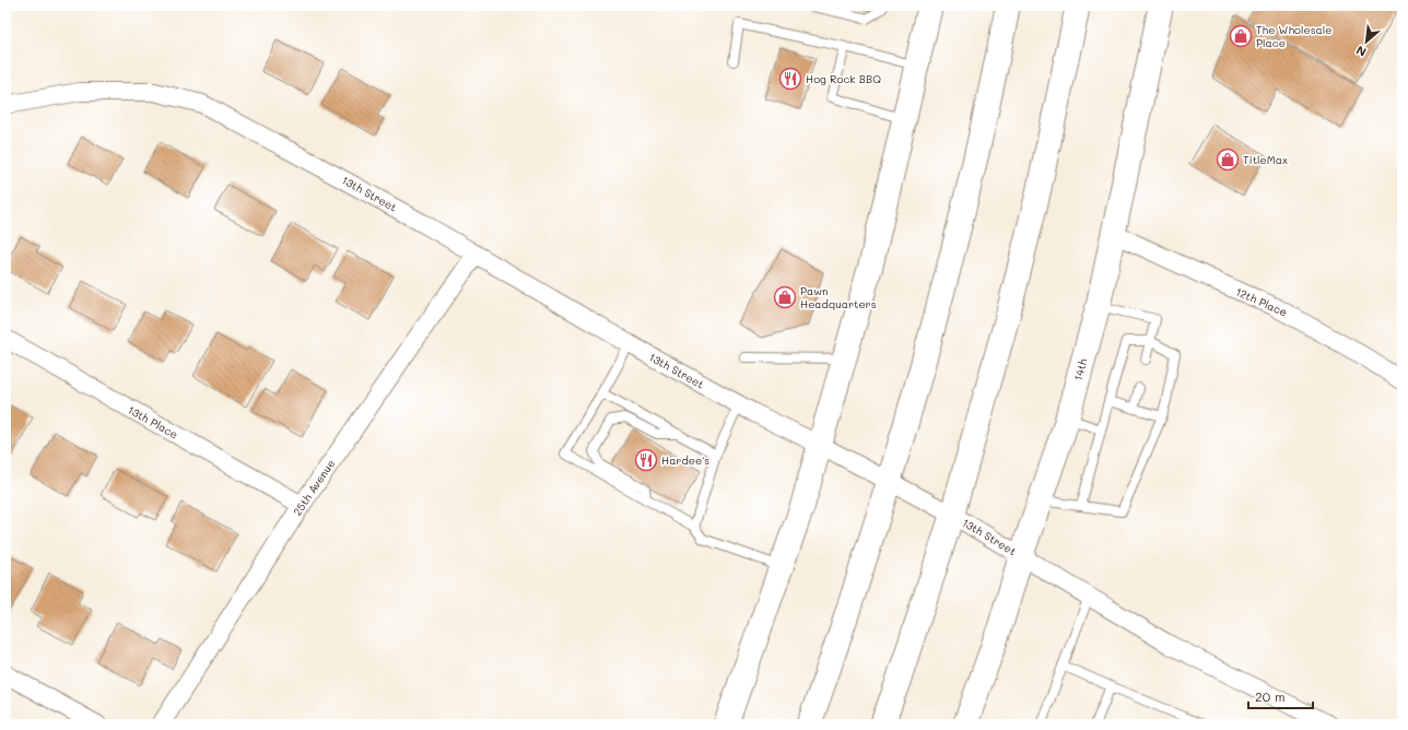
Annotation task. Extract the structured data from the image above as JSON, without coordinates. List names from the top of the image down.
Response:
{
  "streets": {
    "main road": ["14th"],
    "street": [
      "13th Street",
      "12th Place",
      "13th Place",
      "25th Avenue"
    ]
  },
  "crossings": [
    ["13th Street", "14th"],
    ["13th Street", "25th Avenue"],
    ["12th Place", "14th"],
    ["13th Place", "25th Avenue"]
  ],
  "places": {
    "shop": ["The Wholesale Place", "TitleMax", "Pawn Headquarters"],
    "restaurant": ["Hog Rock BBQ", "Hardee's"]
  },
  "scale_bar": "20 m",
  "north": "bottom left"
}
